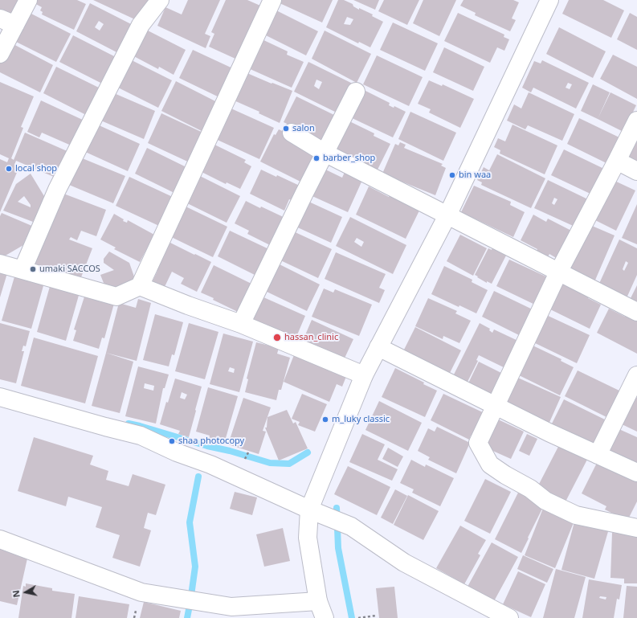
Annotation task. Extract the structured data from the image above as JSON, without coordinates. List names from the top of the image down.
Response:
{
  "places": [
    "salon",
    "barber_shop",
    "local shop",
    "bin waa",
    "umaki SACCOS",
    "hassan_clinic",
    "m_luky classic",
    "shaa photocopy"
  ],
  "north": "left"
}
